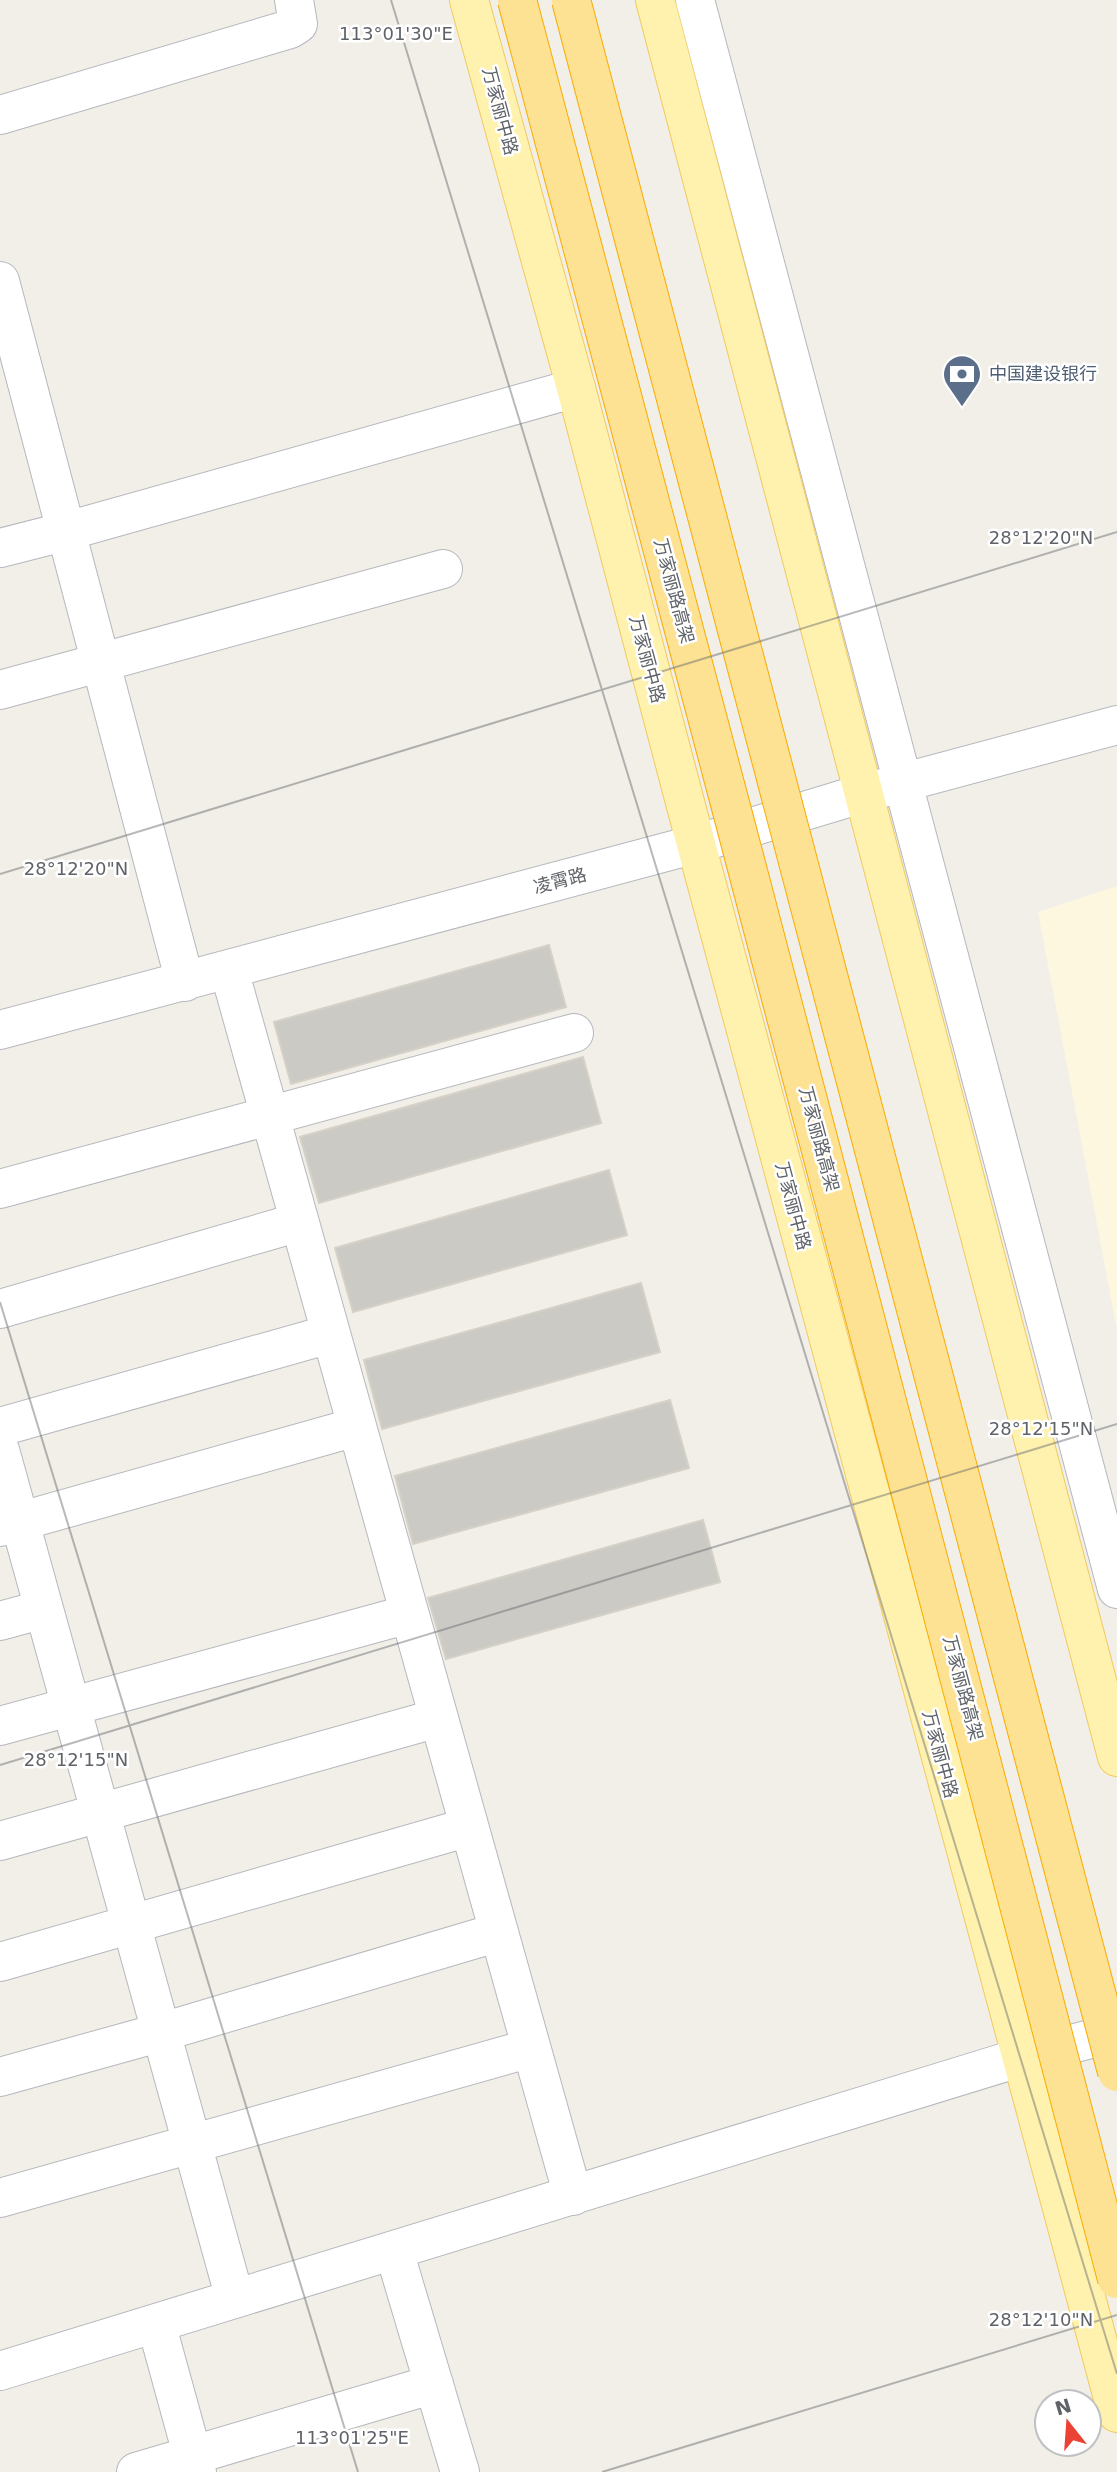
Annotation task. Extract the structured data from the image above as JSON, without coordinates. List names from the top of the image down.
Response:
{
  "streets": {
    "highway": ["万家丽路高架"],
    "main road": ["万家丽中路"],
    "street": ["凌霄路"]
  },
  "crossings": [
    ["万家丽中路", "凌霄路"]
  ],
  "places": {
    "bank": ["中国建设银行"]
  },
  "north": "top",
  "coordinates": [
    "113°01'30\"E",
    "28°12'20\"N",
    "28°12'15\"N",
    "28°12'10\"N",
    "113°01'25\"E"
  ]
}
